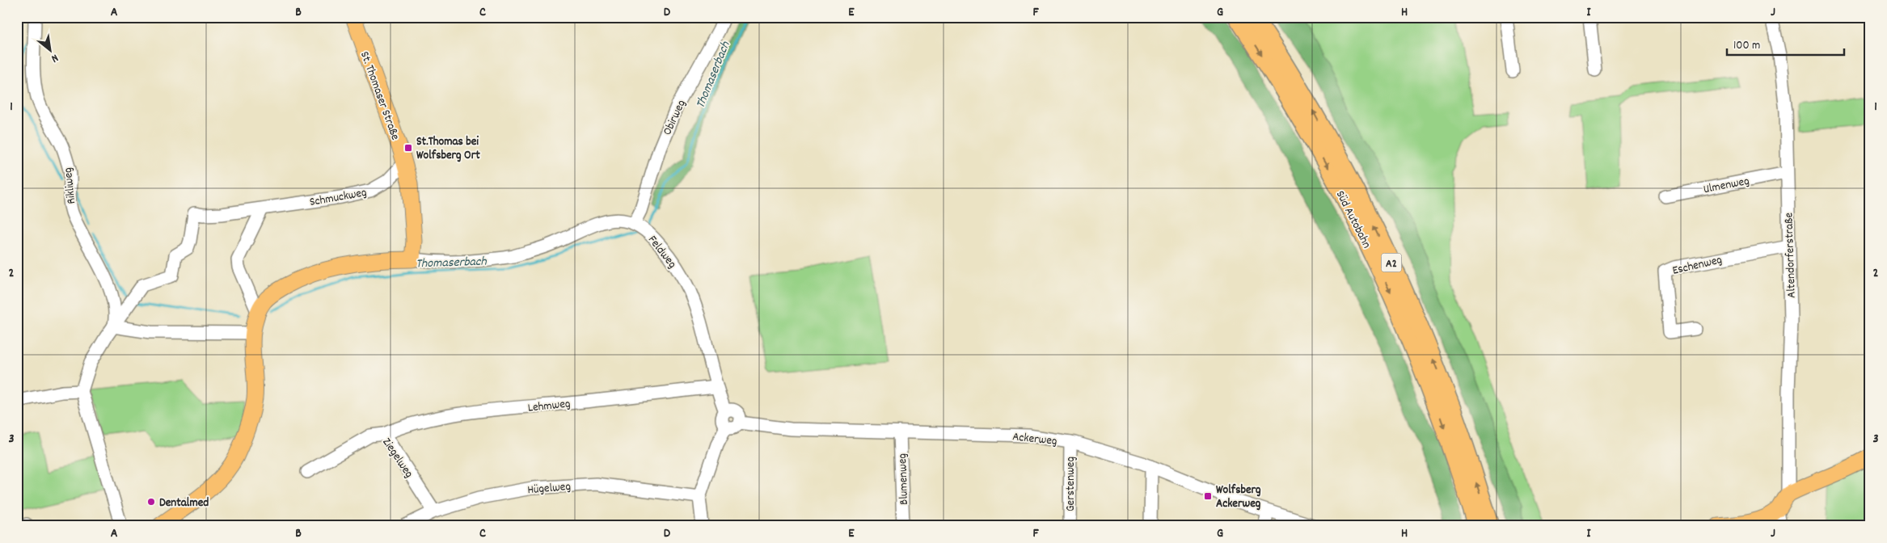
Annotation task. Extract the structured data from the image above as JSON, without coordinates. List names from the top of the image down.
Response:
{
  "streets": {
    "highway": ["Süd Autobahn", "A2"],
    "main road": ["St. Thomaser Straße"],
    "street": [
      "Obirweg",
      "Ulmenweg",
      "Rikliweg",
      "Schmuckweg",
      "Feldweg",
      "Altendorferstraße",
      "Eschenweg",
      "Lehmweg",
      "Ackerweg",
      "Ziegelweg",
      "Blumenweg",
      "Gerstenweg",
      "Hügelweg"
    ]
  },
  "crossings": [
    ["St. Thomaser Straße", "Schmuckweg"],
    ["Obirweg", "Feldweg"],
    ["Ulmenweg", "Altendorferstraße"],
    ["Rikliweg", "Schmuckweg"],
    ["Feldweg", "Lehmweg"],
    ["Feldweg", "Ackerweg"],
    ["Altendorferstraße", "Eschenweg"],
    ["Lehmweg", "Ziegelweg"],
    ["Ackerweg", "Blumenweg"],
    ["Ackerweg", "Gerstenweg"],
    ["Ziegelweg", "Hügelweg"]
  ],
  "water": ["Thomaserbach"],
  "places": {
    "transit": ["St.Thomas bei Wolfsberg Ort", "Wolfsberg Ackerweg"],
    "other": ["Dentalmed"]
  },
  "scale_bar": "100 m",
  "north": "bottom right",
  "grid": {
    "columns": [
      "A",
      "B",
      "C",
      "D",
      "E",
      "F",
      "G",
      "H",
      "I",
      "J"
    ],
    "rows": ["1", "2", "3"]
  }
}
